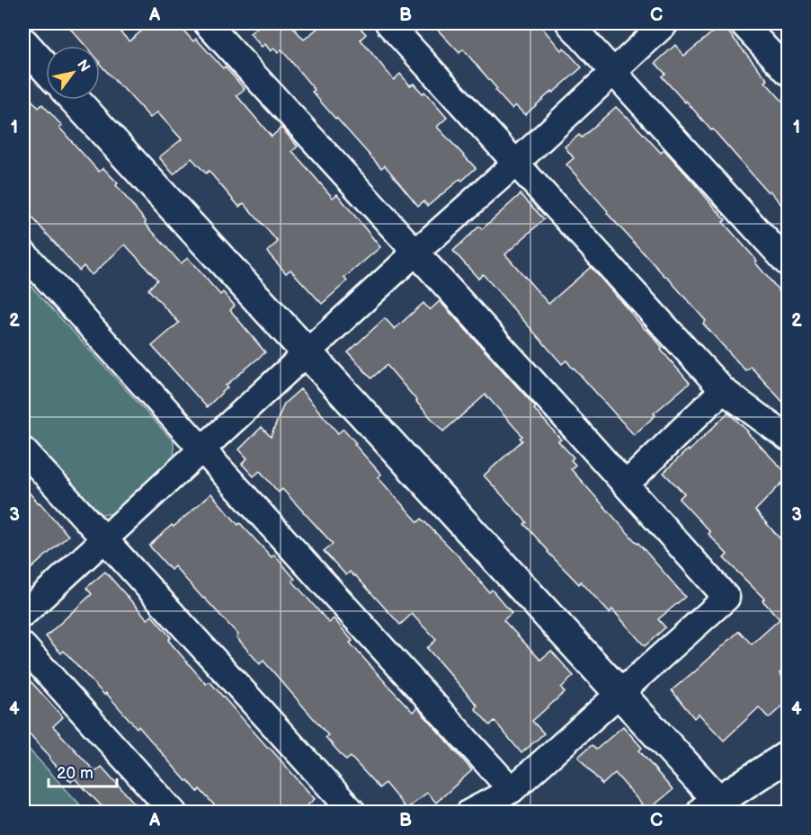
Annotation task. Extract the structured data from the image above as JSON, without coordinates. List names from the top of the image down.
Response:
{
  "scale_bar": "20 m",
  "north": "top right",
  "grid": {
    "columns": ["A", "B", "C"],
    "rows": [
      "1",
      "2",
      "3",
      "4"
    ]
  }
}
